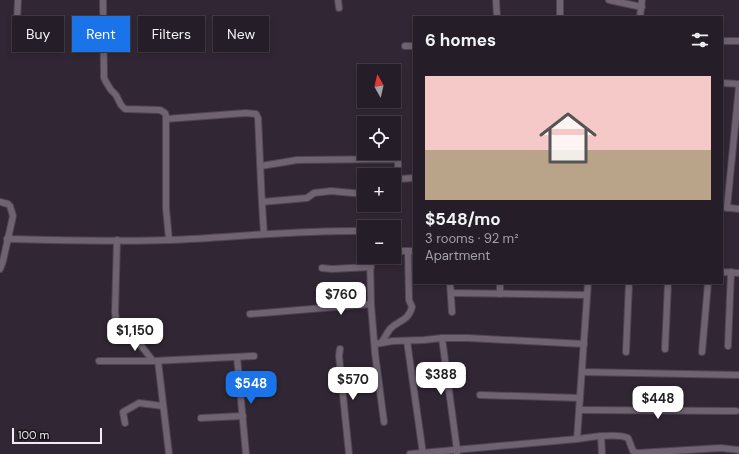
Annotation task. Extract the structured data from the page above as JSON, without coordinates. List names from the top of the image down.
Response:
{
  "scale_bar": "100 m",
  "north": "top",
  "page": {
    "chip": [
      "Buy",
      "Rent",
      "Filters",
      "New"
    ],
    "heading": "6 homes",
    "map_buttons": ["+", "−"],
    "list": [
      {
        "name": "$548/mo",
        "note": "3 rooms · 92 m² · Apartment"
      }
    ],
    "price": [
      "$760",
      "$1,150",
      "$388",
      "$570",
      "$548",
      "$448"
    ],
    "scale": "100 m"
  }
}
